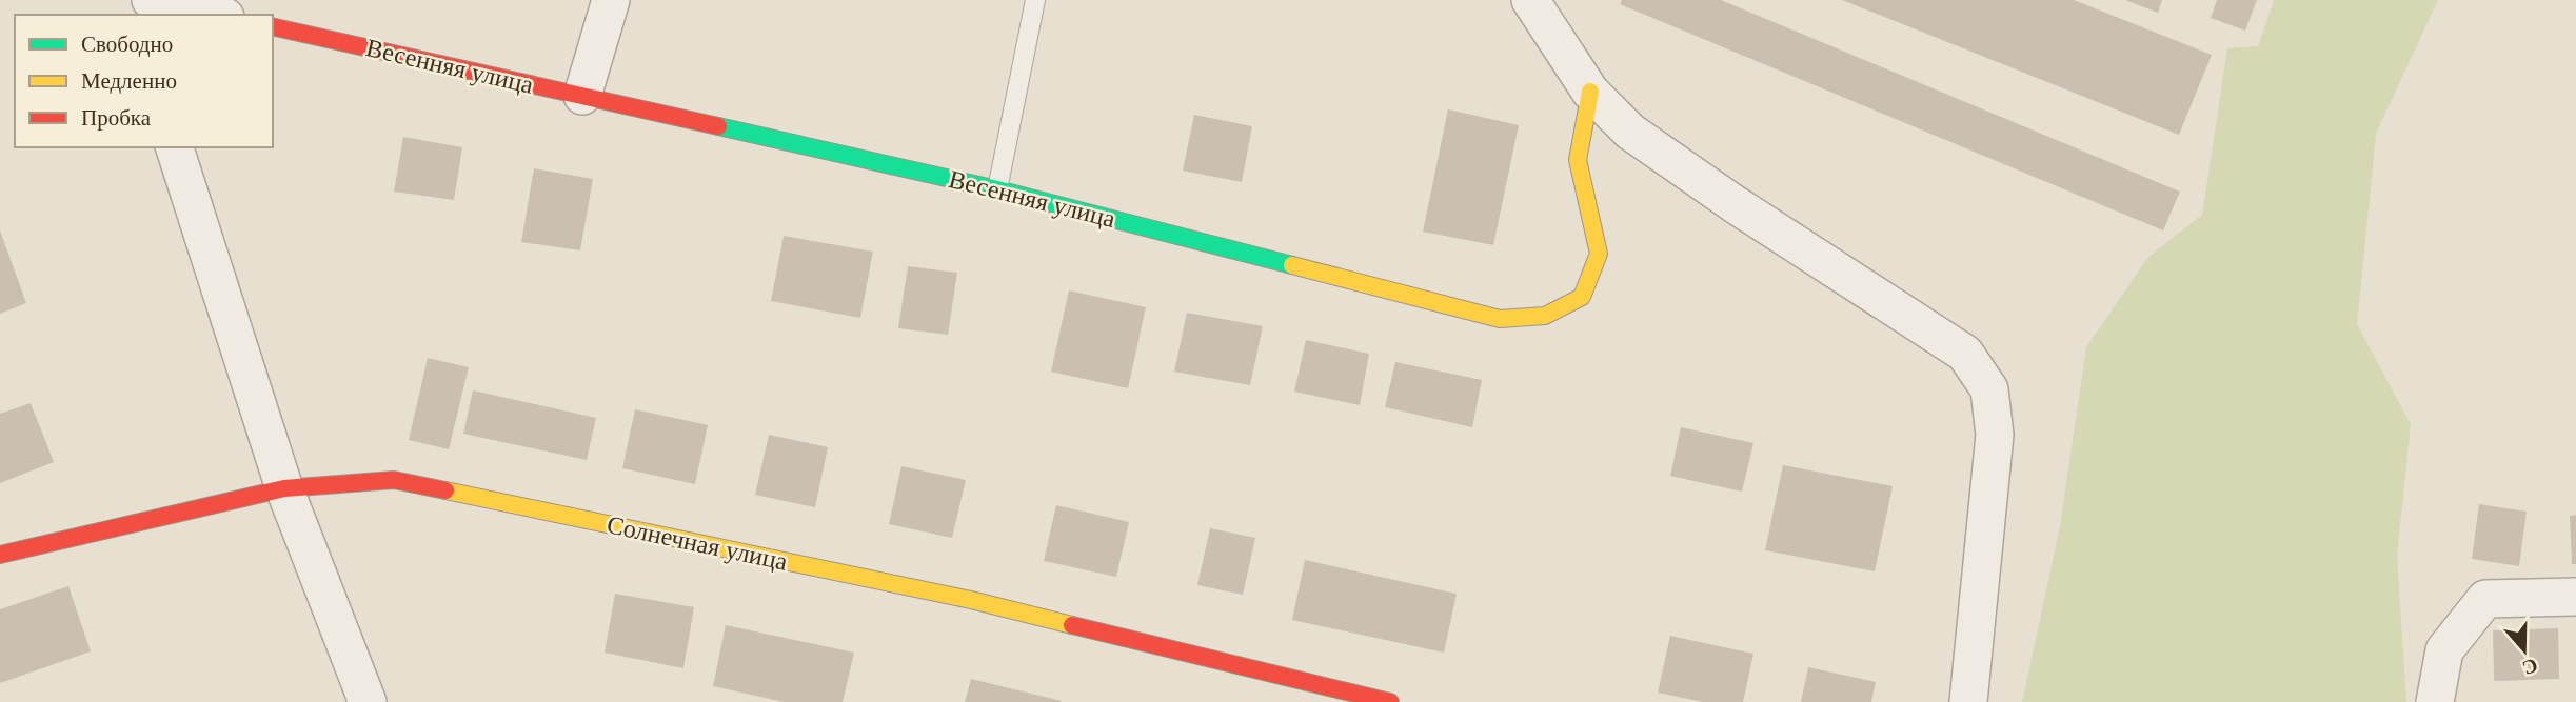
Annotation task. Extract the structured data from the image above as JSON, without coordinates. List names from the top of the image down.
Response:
{
  "streets": {
    "street": ["Весенняя улица", "Солнечная улица"]
  },
  "legend": ["Свободно", "Медленно", "Пробка"],
  "north": "bottom"
}
